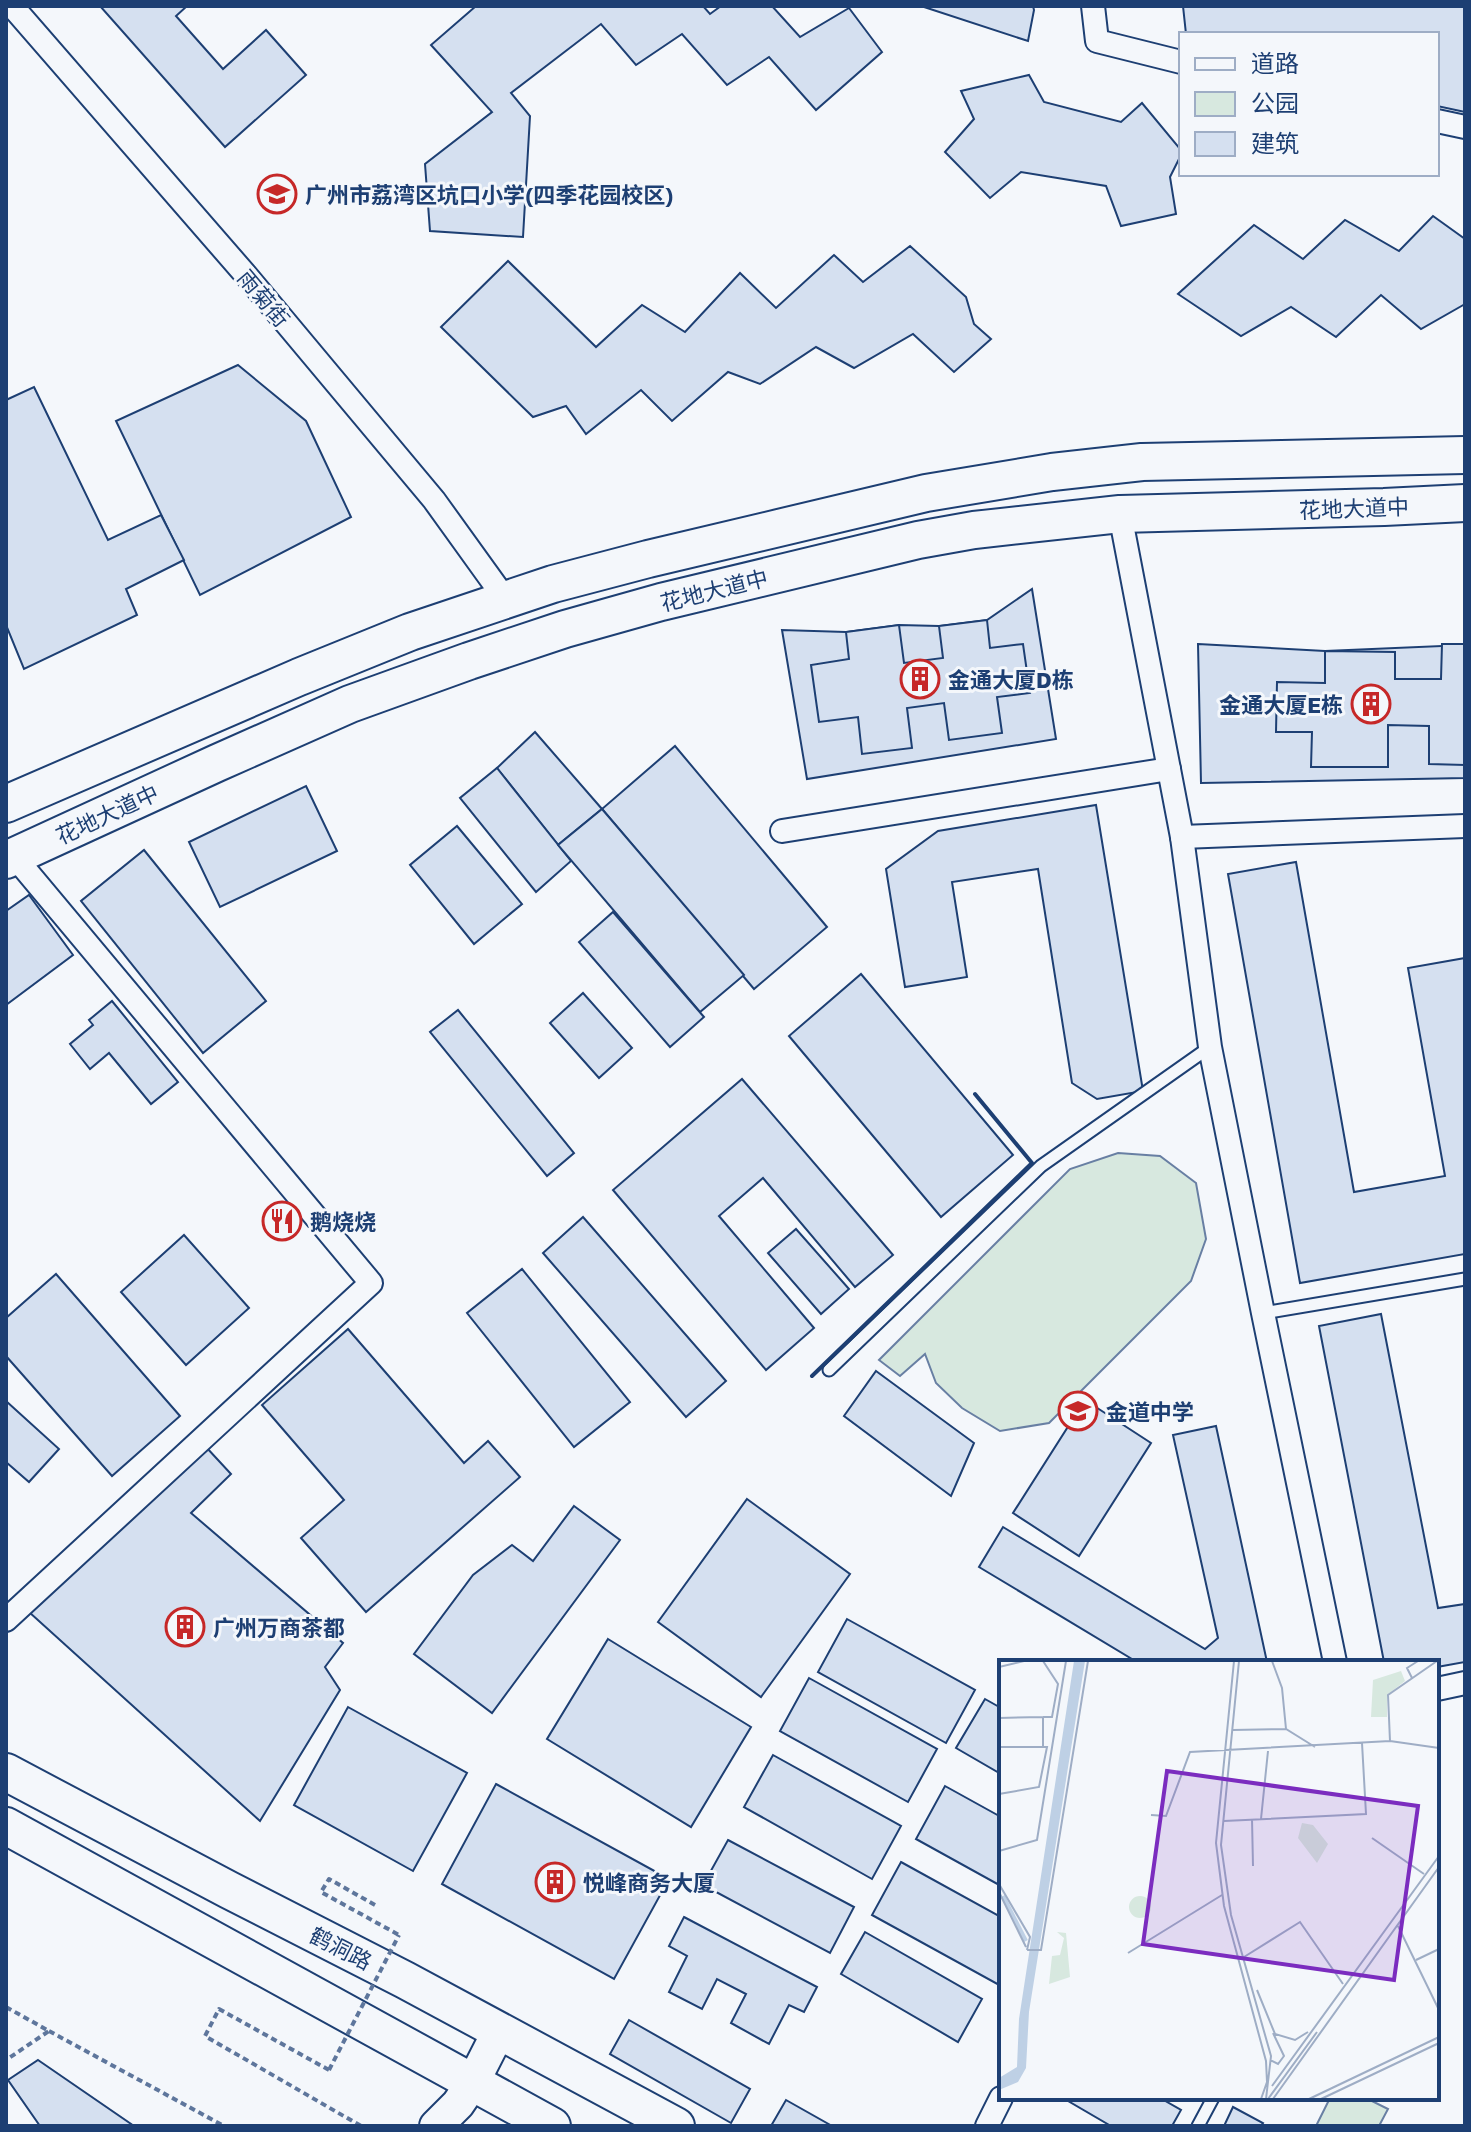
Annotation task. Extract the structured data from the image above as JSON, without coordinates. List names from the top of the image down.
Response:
{
  "streets": {
    "main road": ["花地大道中", "鹤洞路"],
    "street": ["雨菊街"]
  },
  "crossings": [
    ["雨菊街", "花地大道中"]
  ],
  "places": {
    "school or university": ["广州市荔湾区坑口小学(四季花园校区)", "金道中学"],
    "building": [
      "金通大厦D栋",
      "金通大厦E栋",
      "广州万商茶都",
      "悦峰商务大厦"
    ],
    "restaurant": ["鹅烧烧"]
  },
  "legend": ["道路", "公园", "建筑"]
}
